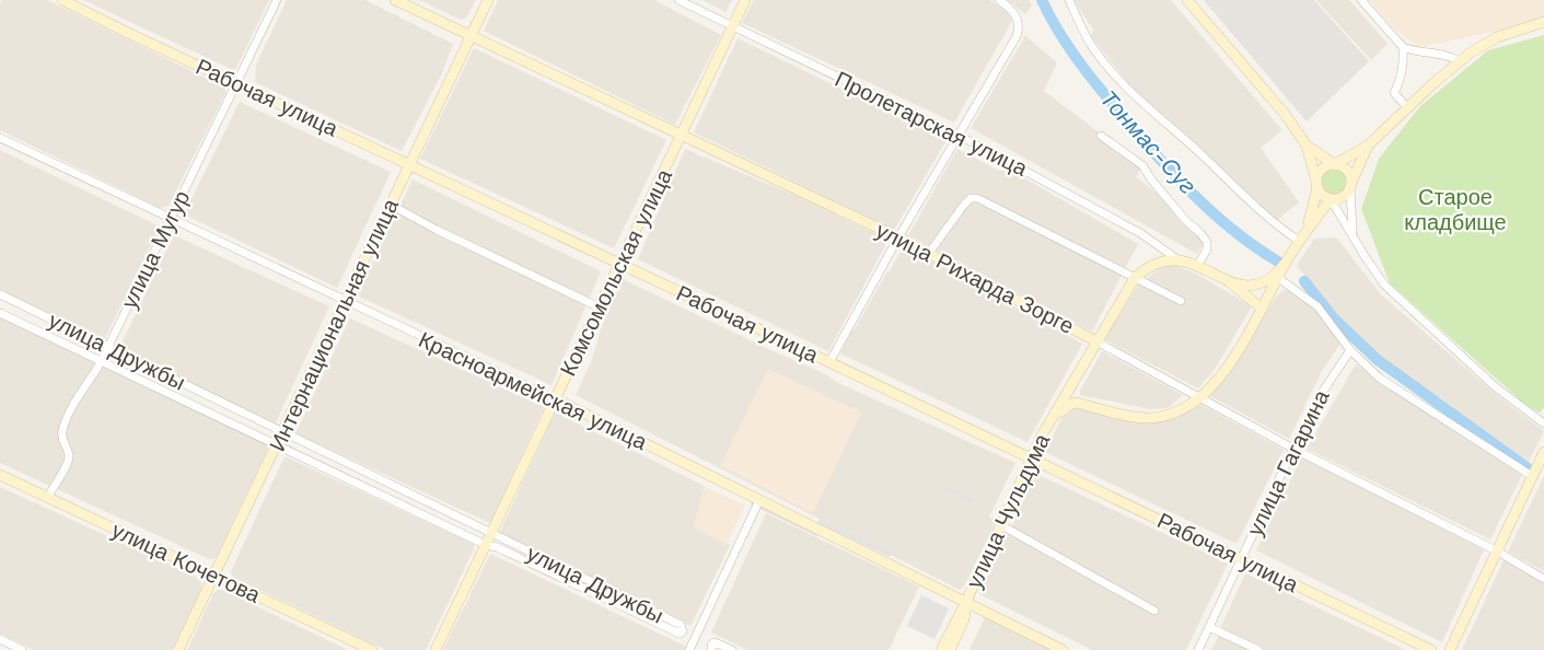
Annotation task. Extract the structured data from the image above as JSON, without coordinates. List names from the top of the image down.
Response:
{
  "streets": {
    "main road": [
      "Рабочая улица",
      "Комсомольская улица",
      "улица Рихарда Зорге",
      "Интернациональная улица",
      "Красноармейская улица",
      "улица Чульдума",
      "улица Кочетова"
    ],
    "street": [
      "Пролетарская улица",
      "улица Мугур",
      "улица Дружбы",
      "улица Гагарина"
    ]
  },
  "crossings": [
    ["Рабочая улица", "улица Мугур"],
    ["Рабочая улица", "Комсомольская улица"],
    ["Рабочая улица", "Интернациональная улица"],
    ["Рабочая улица", "улица Гагарина"],
    ["Рабочая улица", "улица Чульдума"],
    ["Пролетарская улица", "Комсомольская улица"],
    ["Пролетарская улица", "улица Чульдума"],
    ["улица Мугур", "улица Дружбы"],
    ["улица Мугур", "Красноармейская улица"],
    ["улица Мугур", "улица Кочетова"],
    ["Комсомольская улица", "улица Рихарда Зорге"],
    ["Комсомольская улица", "улица Дружбы"],
    ["Комсомольская улица", "Красноармейская улица"],
    ["улица Рихарда Зорге", "Интернациональная улица"],
    ["улица Рихарда Зорге", "улица Гагарина"],
    ["улица Рихарда Зорге", "улица Чульдума"],
    ["Интернациональная улица", "улица Дружбы"],
    ["Интернациональная улица", "Красноармейская улица"],
    ["Интернациональная улица", "улица Кочетова"],
    ["Красноармейская улица", "улица Чульдума"]
  ],
  "water": ["Тонмас-Суг"],
  "parks": ["Старое кладбище"]
}
